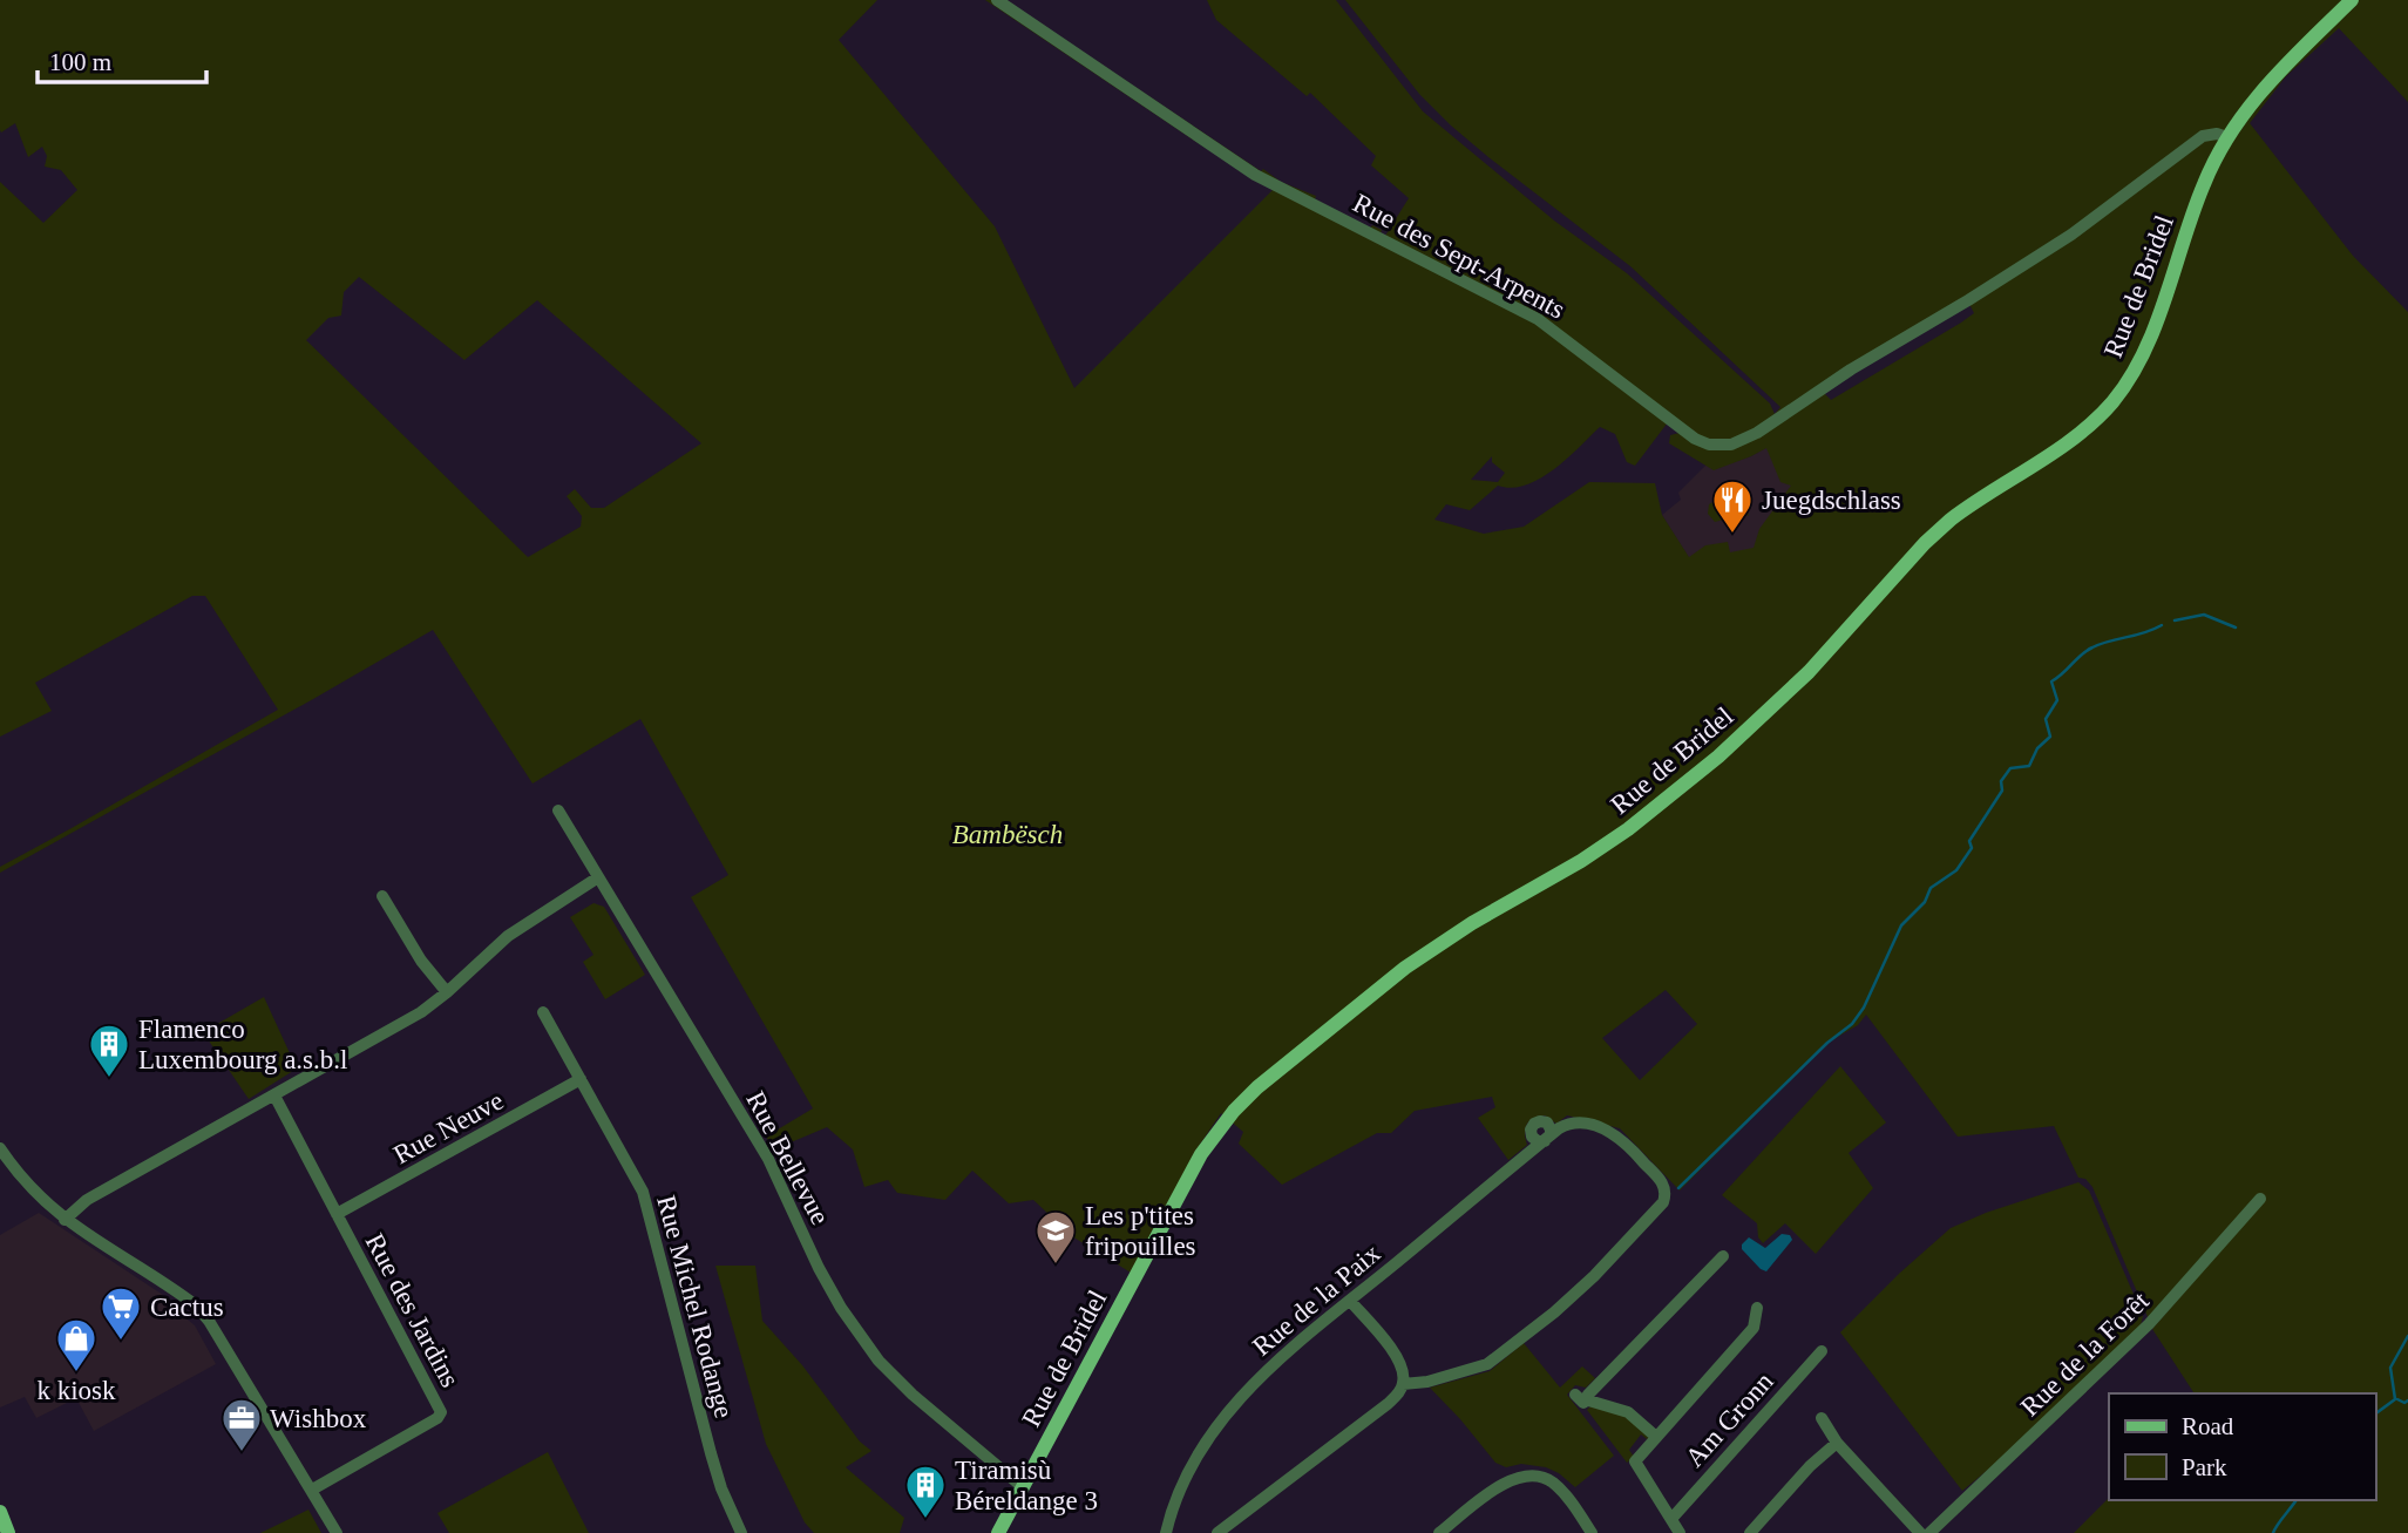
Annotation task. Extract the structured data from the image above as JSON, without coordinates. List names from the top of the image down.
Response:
{
  "streets": {
    "main road": ["Rue de Bridel"],
    "street": [
      "Rue des Sept-Arpents",
      "Rue Neuve",
      "Rue Bellevue",
      "Rue de la Paix",
      "Rue Michel Rodange",
      "Rue des Jardins",
      "Rue de la Forêt",
      "Am Gronn"
    ]
  },
  "crossings": [
    ["Rue des Sept-Arpents", "Rue de Bridel"],
    ["Rue de Bridel", "Rue Bellevue"],
    ["Rue Neuve", "Rue Michel Rodange"],
    ["Rue Neuve", "Rue des Jardins"]
  ],
  "parks": ["Bambësch"],
  "places": {
    "restaurant": ["Juegdschlass"],
    "building": ["Flamenco Luxembourg a.s.b.l", "Tiramisù Béreldange 3"],
    "school or university": ["Les p'tites fripouilles"],
    "supermarket": ["Cactus"],
    "shop": ["k kiosk"],
    "office": ["Wishbox"]
  },
  "legend": ["Road", "Park"],
  "scale_bar": "100 m"
}
